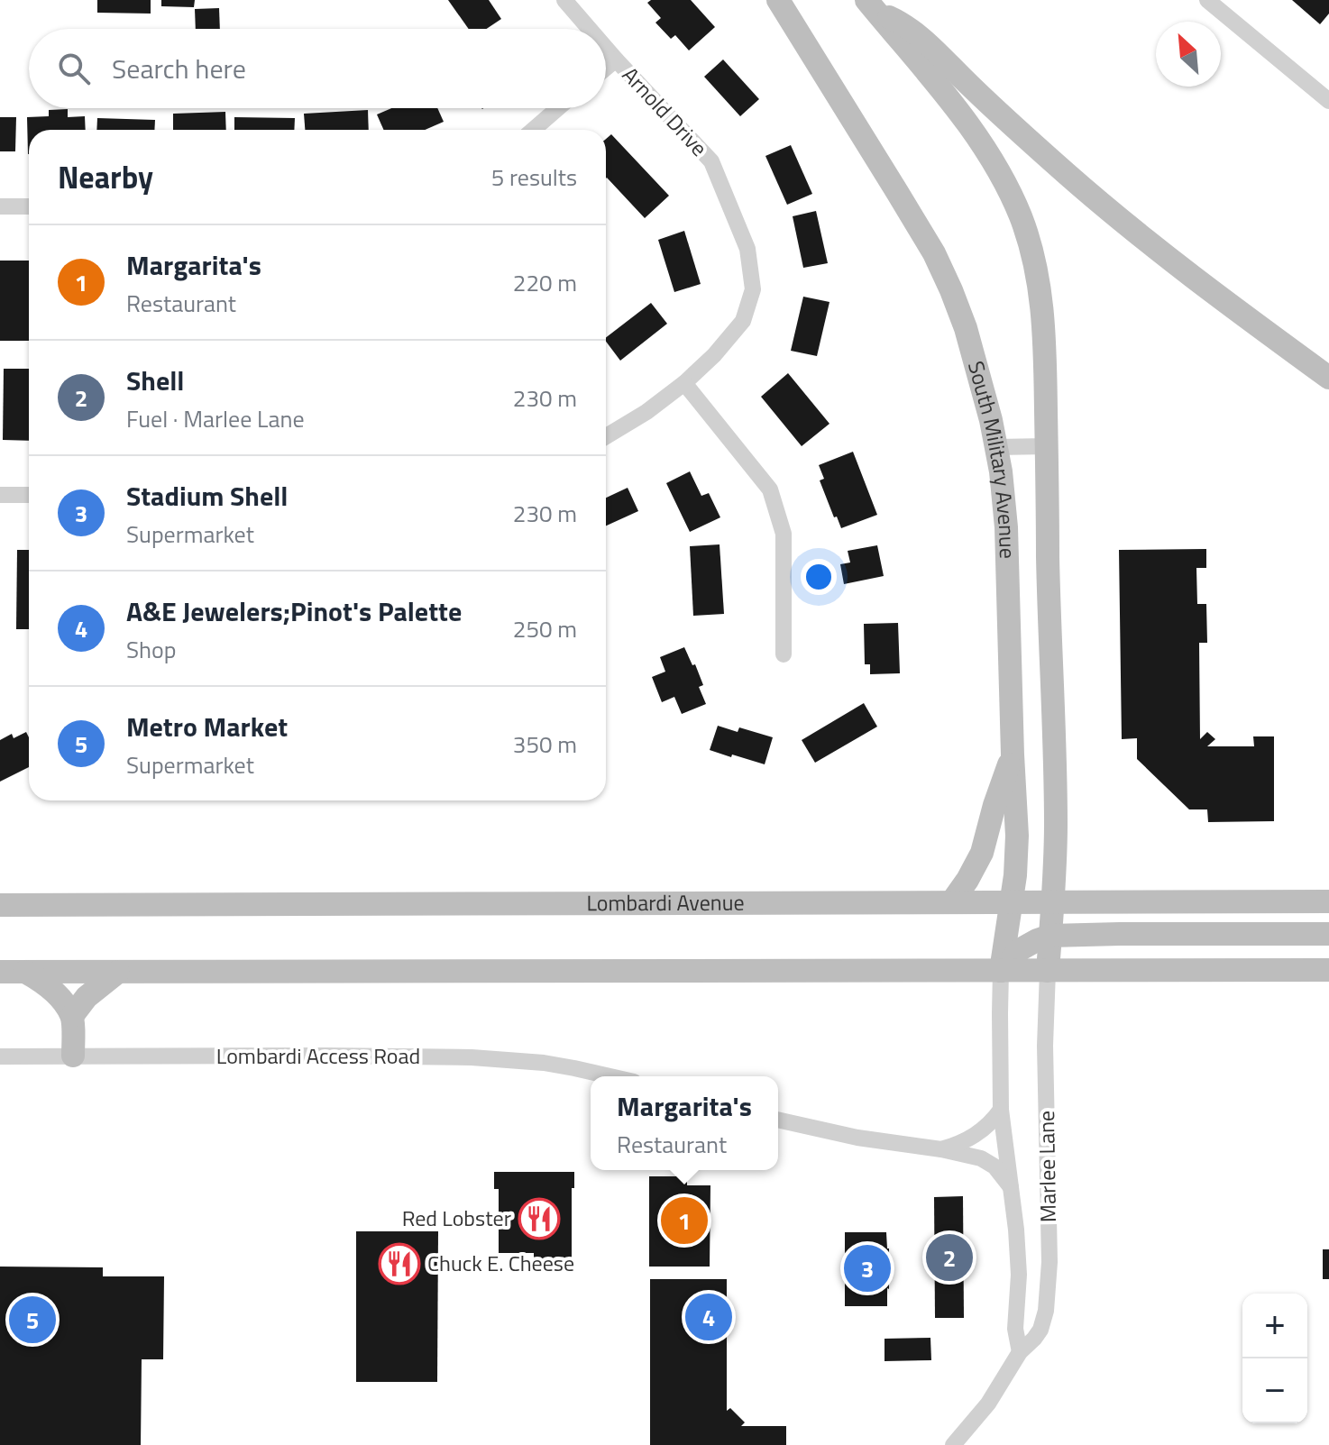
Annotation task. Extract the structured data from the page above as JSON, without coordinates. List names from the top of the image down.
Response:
{
  "streets": {
    "main road": ["South Military Avenue", "Lombardi Avenue"],
    "street": ["Arnold Drive", "Lombardi Access Road", "Marlee Lane"]
  },
  "crossings": [
    ["South Military Avenue", "Lombardi Avenue"],
    ["South Military Avenue", "Marlee Lane"]
  ],
  "places": {
    "restaurant": ["Red Lobster", "Chuck E. Cheese"]
  },
  "north": "top left",
  "page": {
    "search": "Search here",
    "heading": ["Nearby", "5 results"],
    "list": [
      {
        "mark": "1",
        "name": "Margarita's",
        "note": "Restaurant",
        "value": "220 m"
      },
      {
        "mark": "2",
        "name": "Shell",
        "note": "Fuel · Marlee Lane",
        "value": "230 m"
      },
      {
        "mark": "3",
        "name": "Stadium Shell",
        "note": "Supermarket",
        "value": "230 m"
      },
      {
        "mark": "4",
        "name": "A&E Jewelers;Pinot's Palette",
        "note": "Shop",
        "value": "250 m"
      },
      {
        "mark": "5",
        "name": "Metro Market",
        "note": "Supermarket",
        "value": "350 m"
      }
    ],
    "popup": ["Margarita's", "Restaurant"],
    "pins": [
      "1",
      "2",
      "3",
      "4",
      "5"
    ],
    "map_buttons": ["+", "−"]
  }
}
